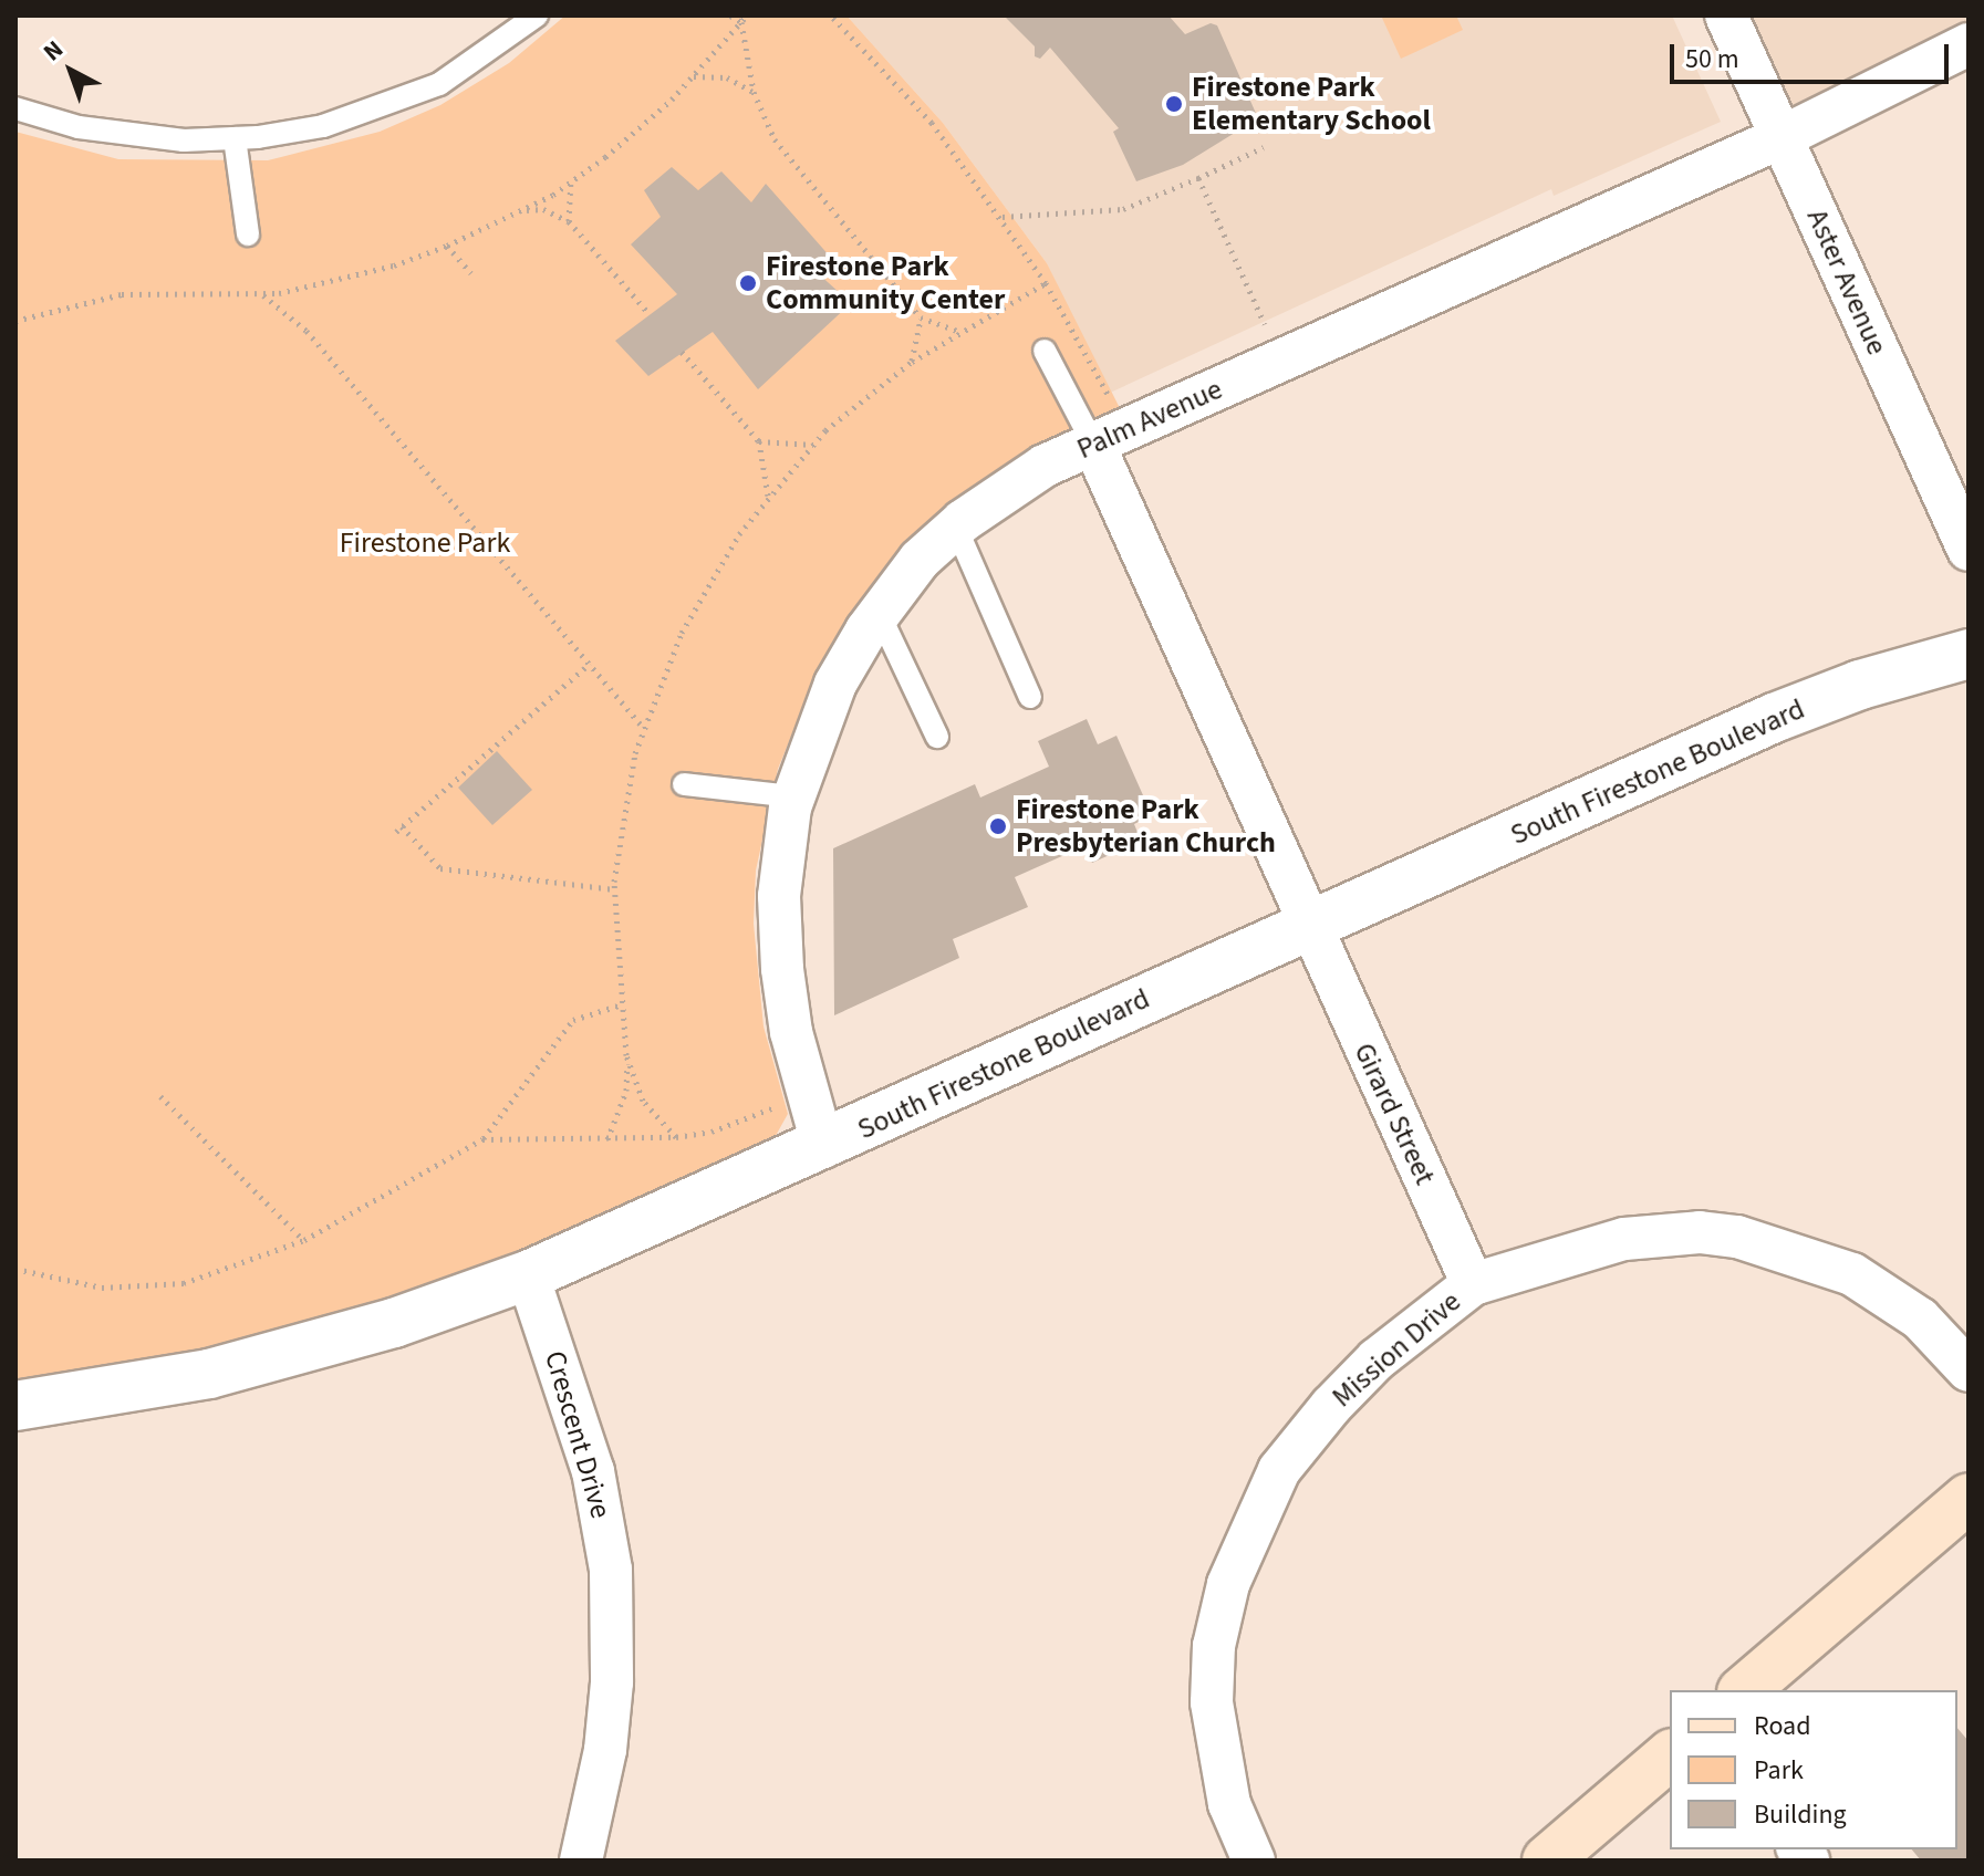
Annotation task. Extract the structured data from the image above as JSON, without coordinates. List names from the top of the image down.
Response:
{
  "streets": {
    "street": [
      "Aster Avenue",
      "Palm Avenue",
      "South Firestone Boulevard",
      "Girard Street",
      "Mission Drive",
      "Crescent Drive"
    ]
  },
  "crossings": [
    ["Aster Avenue", "Palm Avenue"],
    ["Palm Avenue", "South Firestone Boulevard"],
    ["Palm Avenue", "Girard Street"],
    ["South Firestone Boulevard", "Girard Street"],
    ["South Firestone Boulevard", "Crescent Drive"],
    ["Girard Street", "Mission Drive"]
  ],
  "parks": ["Firestone Park"],
  "places": ["Firestone Park Elementary School", "Firestone Park Community Center", "Firestone Park Presbyterian Church"],
  "legend": ["Road", "Park", "Building"],
  "scale_bar": "50 m",
  "north": "top left"
}
